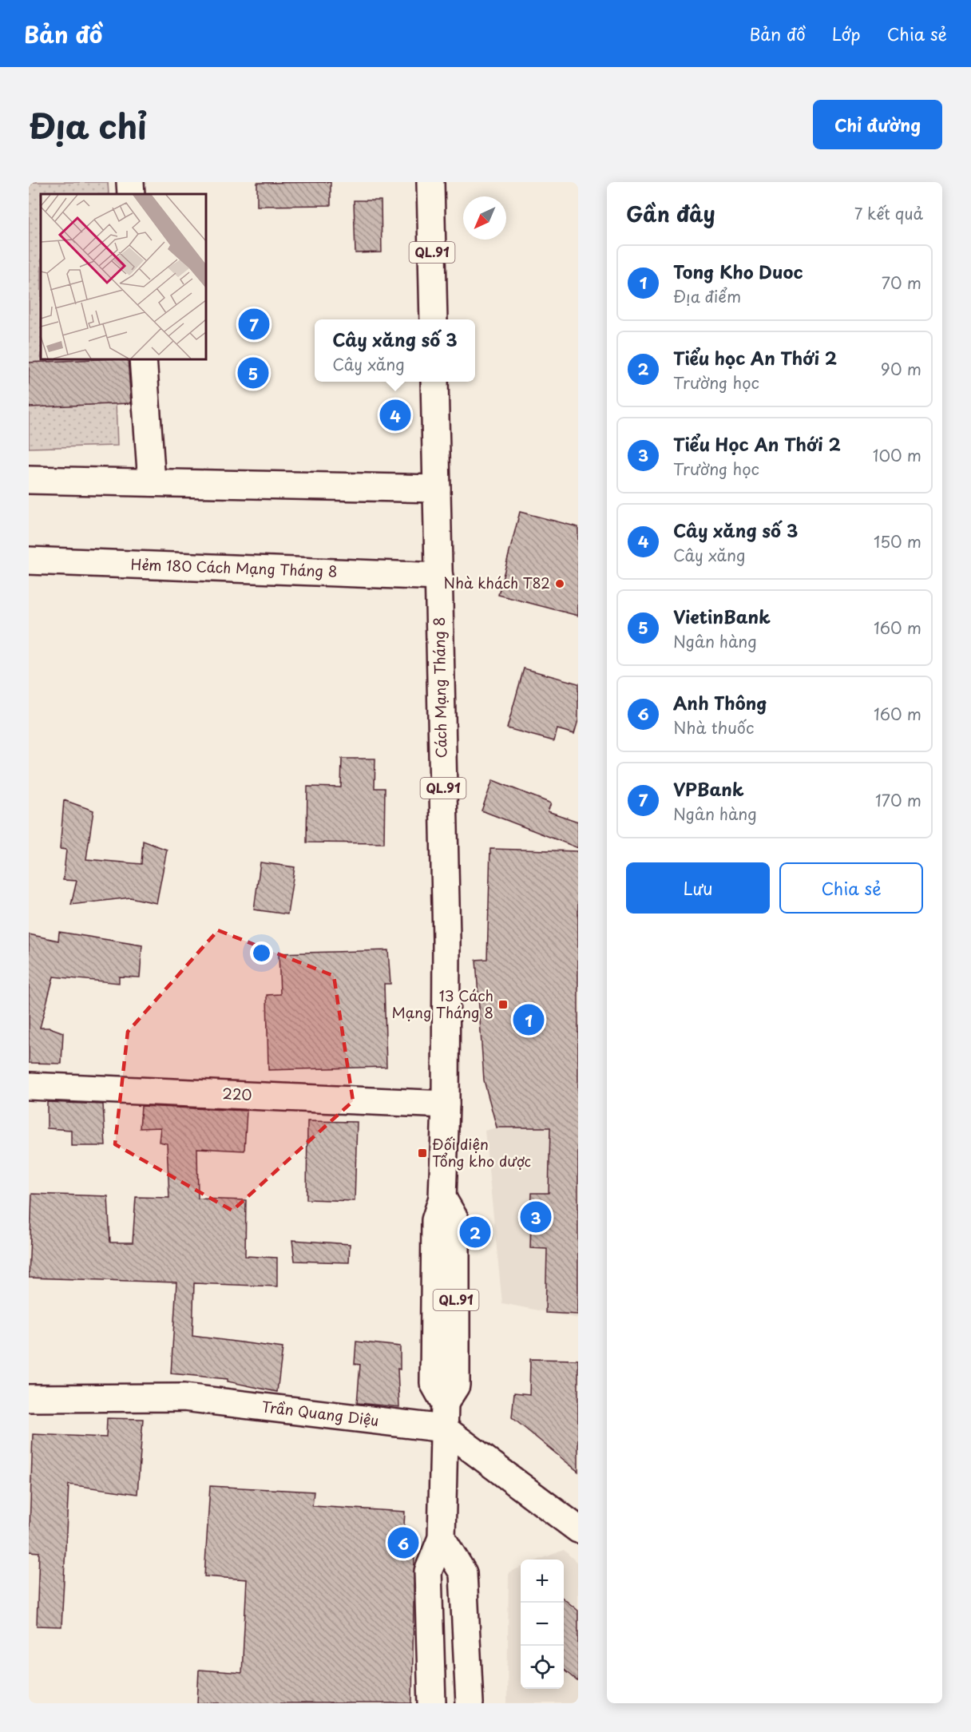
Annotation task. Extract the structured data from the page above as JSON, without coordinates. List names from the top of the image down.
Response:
{
  "streets": {
    "main road": [
      "QL.91",
      "Hẻm 180 Cách Mạng Tháng 8",
      "Cách Mạng Tháng 8",
      "220",
      "Trần Quang Diệu"
    ]
  },
  "crossings": [
    ["Hẻm 180 Cách Mạng Tháng 8", "Cách Mạng Tháng 8"],
    ["Cách Mạng Tháng 8", "220"],
    ["Cách Mạng Tháng 8", "Trần Quang Diệu"]
  ],
  "places": {
    "other": ["Nhà khách T82"],
    "transit": ["13 Cách Mạng Tháng 8", "Đối diện Tổng kho dược"]
  },
  "north": "bottom left",
  "page": {
    "header": "Bản đồ",
    "nav": ["Bản đồ", "Lớp", "Chia sẻ"],
    "title": "Địa chỉ",
    "buttons": [
      "Chỉ đường",
      ["Lưu", "Chia sẻ"]
    ],
    "heading": ["Gần đây", "7 kết quả"],
    "list": [
      {
        "mark": "1",
        "name": "Tong Kho Duoc",
        "note": "Địa điểm",
        "value": "70 m"
      },
      {
        "mark": "2",
        "name": "Tiểu học An Thới 2",
        "note": "Trường học",
        "value": "90 m"
      },
      {
        "mark": "3",
        "name": "Tiểu Học An Thới 2",
        "note": "Trường học",
        "value": "100 m"
      },
      {
        "mark": "4",
        "name": "Cây xăng số 3",
        "note": "Cây xăng",
        "value": "150 m"
      },
      {
        "mark": "5",
        "name": "VietinBank",
        "note": "Ngân hàng",
        "value": "160 m"
      },
      {
        "mark": "6",
        "name": "Anh Thông",
        "note": "Nhà thuốc",
        "value": "160 m"
      },
      {
        "mark": "7",
        "name": "VPBank",
        "note": "Ngân hàng",
        "value": "170 m"
      }
    ],
    "pins": [
      "7",
      "5",
      "4",
      "1",
      "3",
      "2",
      "6"
    ],
    "popup": ["Cây xăng số 3", "Cây xăng"],
    "map_buttons": ["+", "−"]
  }
}
